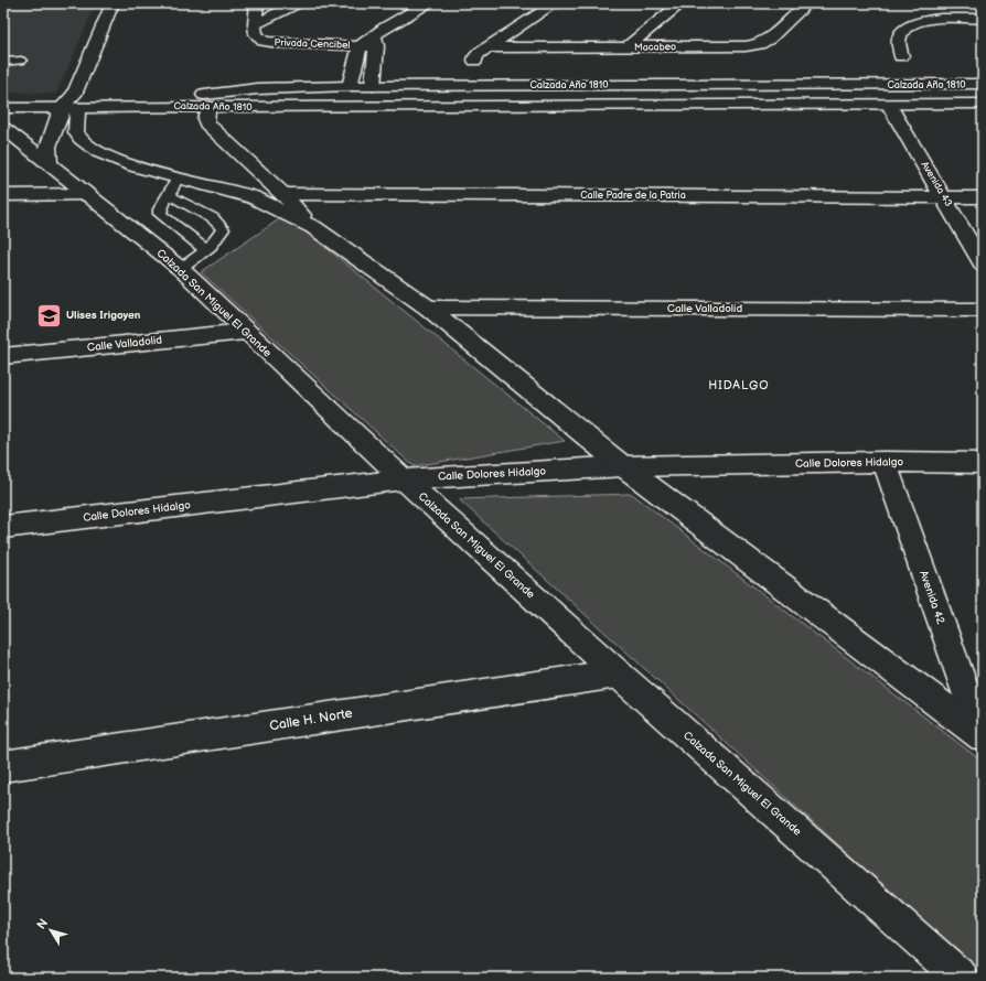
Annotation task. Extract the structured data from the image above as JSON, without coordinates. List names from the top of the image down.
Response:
{
  "streets": {
    "street": [
      "Privada Cencibel",
      "Macabeo",
      "Calzada Año 1810",
      "Avenida 43",
      "Calle Padre de la Patria",
      "Calzada San Miguel El Grande",
      "Calle Valladolid",
      "Calle Dolores Hidalgo",
      "Avenida 42",
      "Calle H. Norte"
    ]
  },
  "crossings": [
    ["Calzada Año 1810", "Avenida 43"],
    ["Avenida 43", "Calle Padre de la Patria"],
    ["Calzada San Miguel El Grande", "Calle Valladolid"],
    ["Calzada San Miguel El Grande", "Calle Dolores Hidalgo"],
    ["Calzada San Miguel El Grande", "Calle H. Norte"],
    ["Calle Dolores Hidalgo", "Avenida 42"]
  ],
  "districts": ["HIDALGO"],
  "places": {
    "school or university": ["Ulises Irigoyen"]
  },
  "north": "top left"
}
